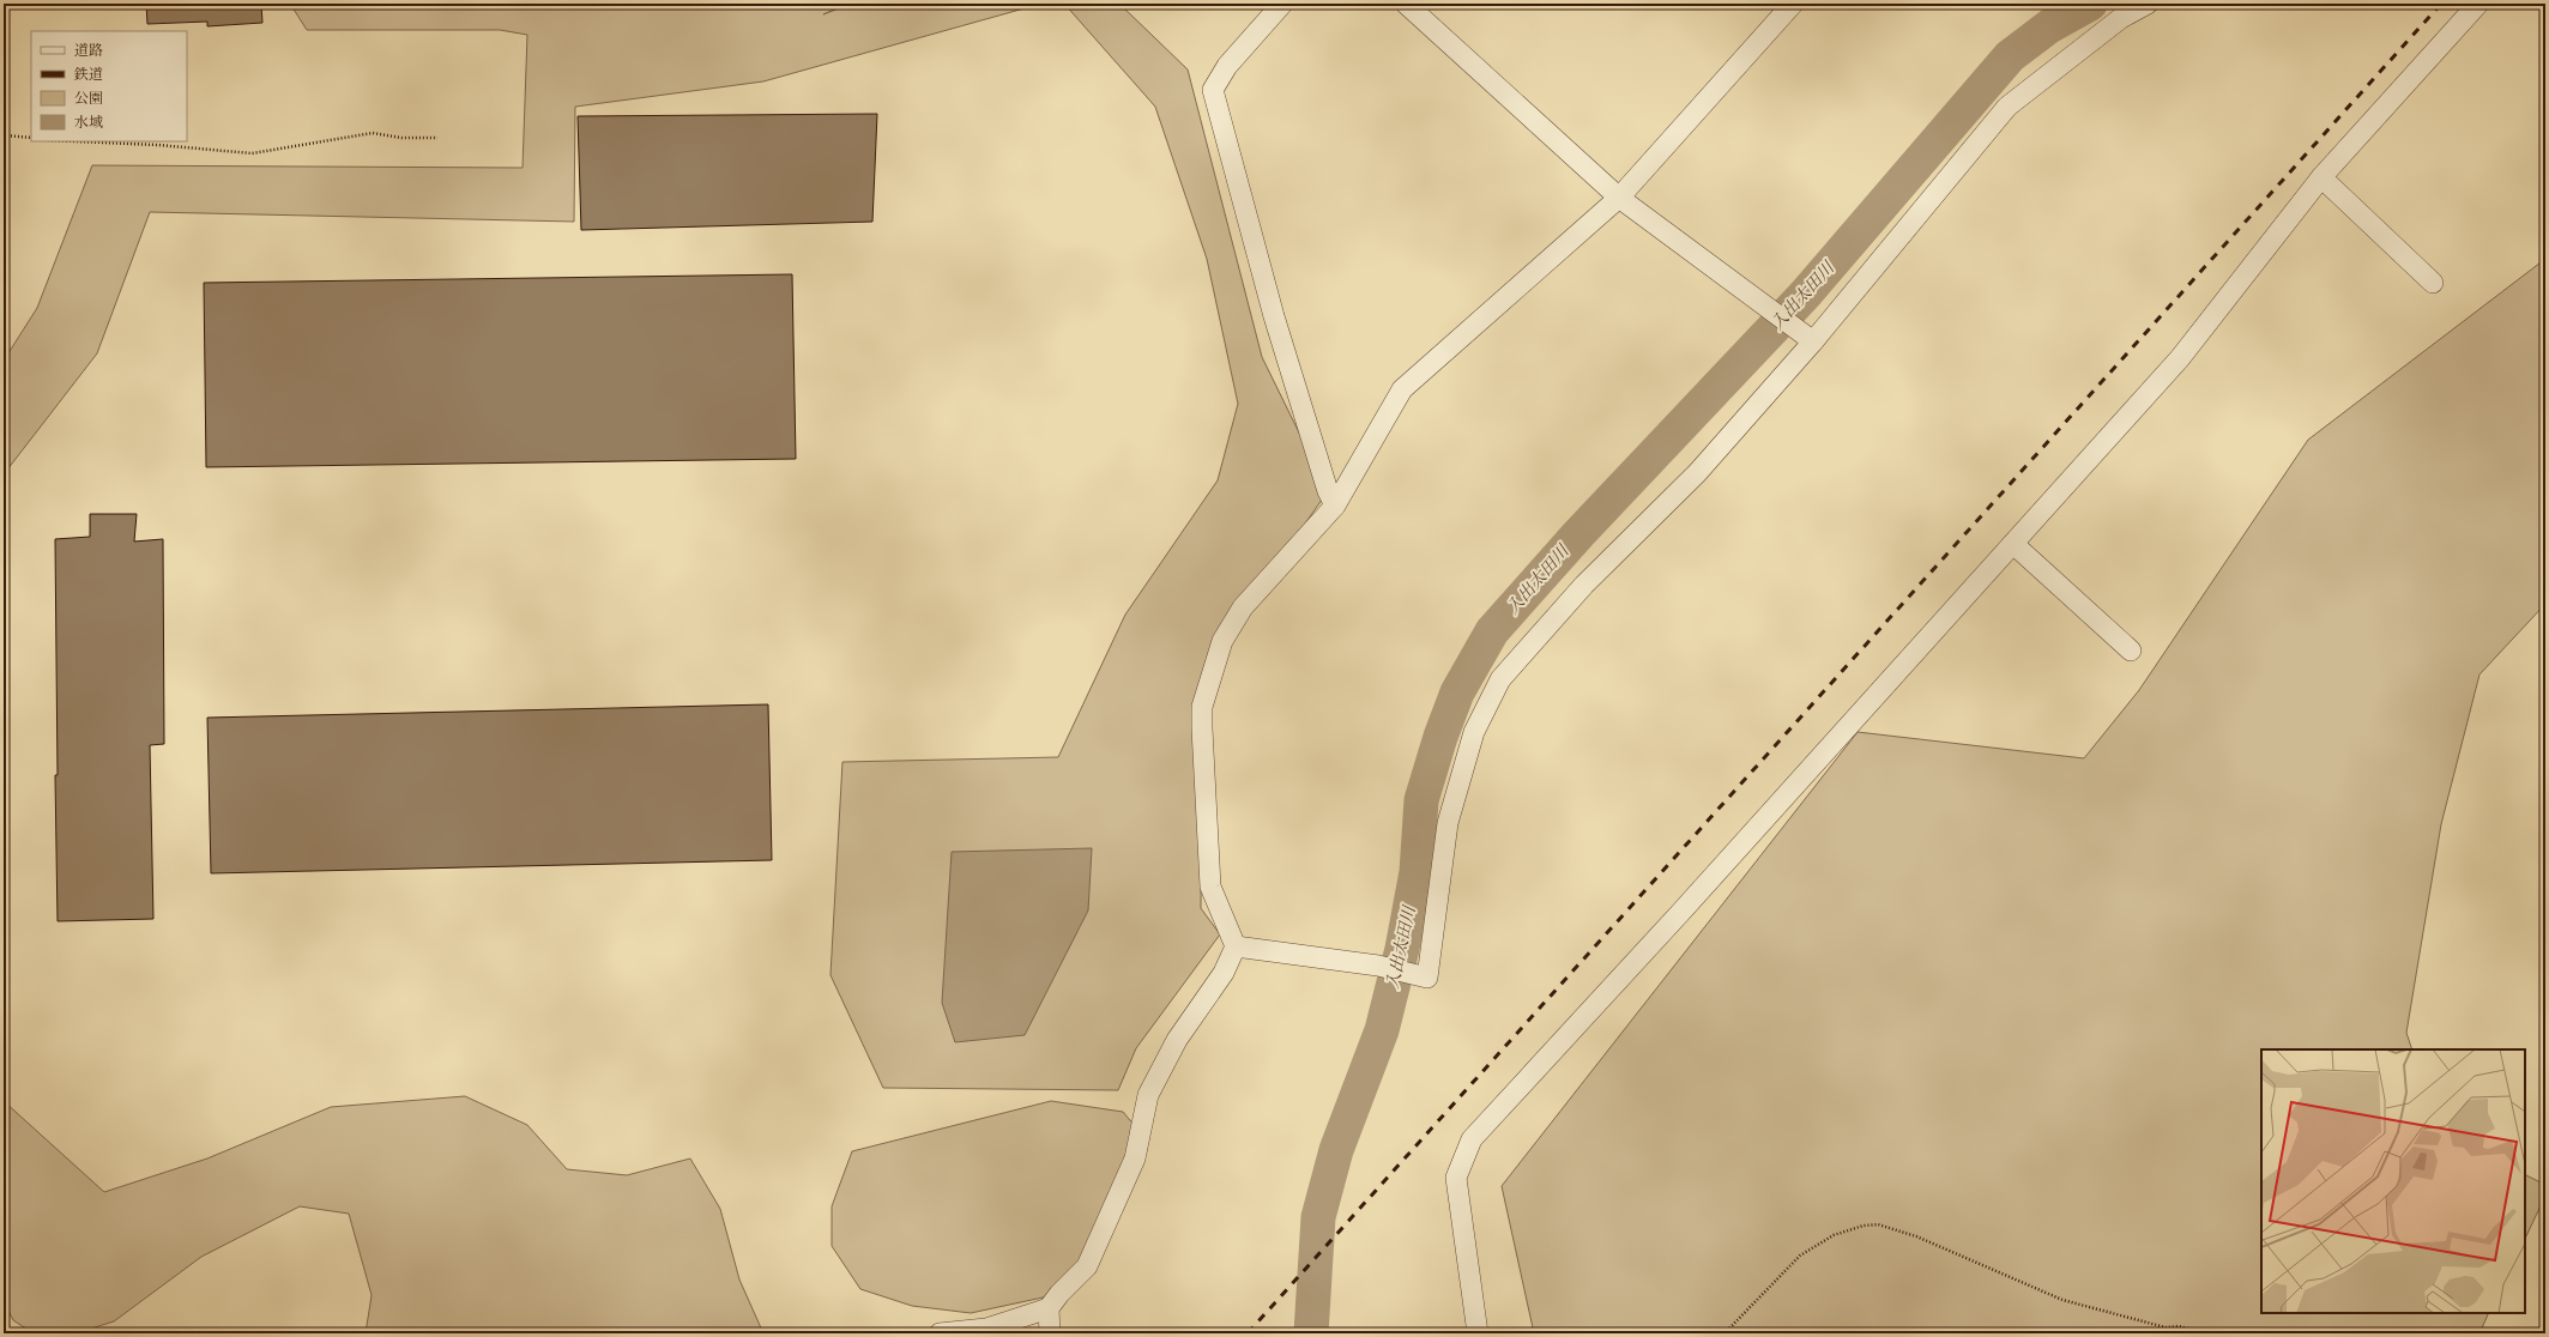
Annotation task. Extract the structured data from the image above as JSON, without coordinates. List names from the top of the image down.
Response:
{
  "water": ["入出太田川"],
  "legend": [
    "道路",
    "鉄道",
    "公園",
    "水域"
  ]
}
